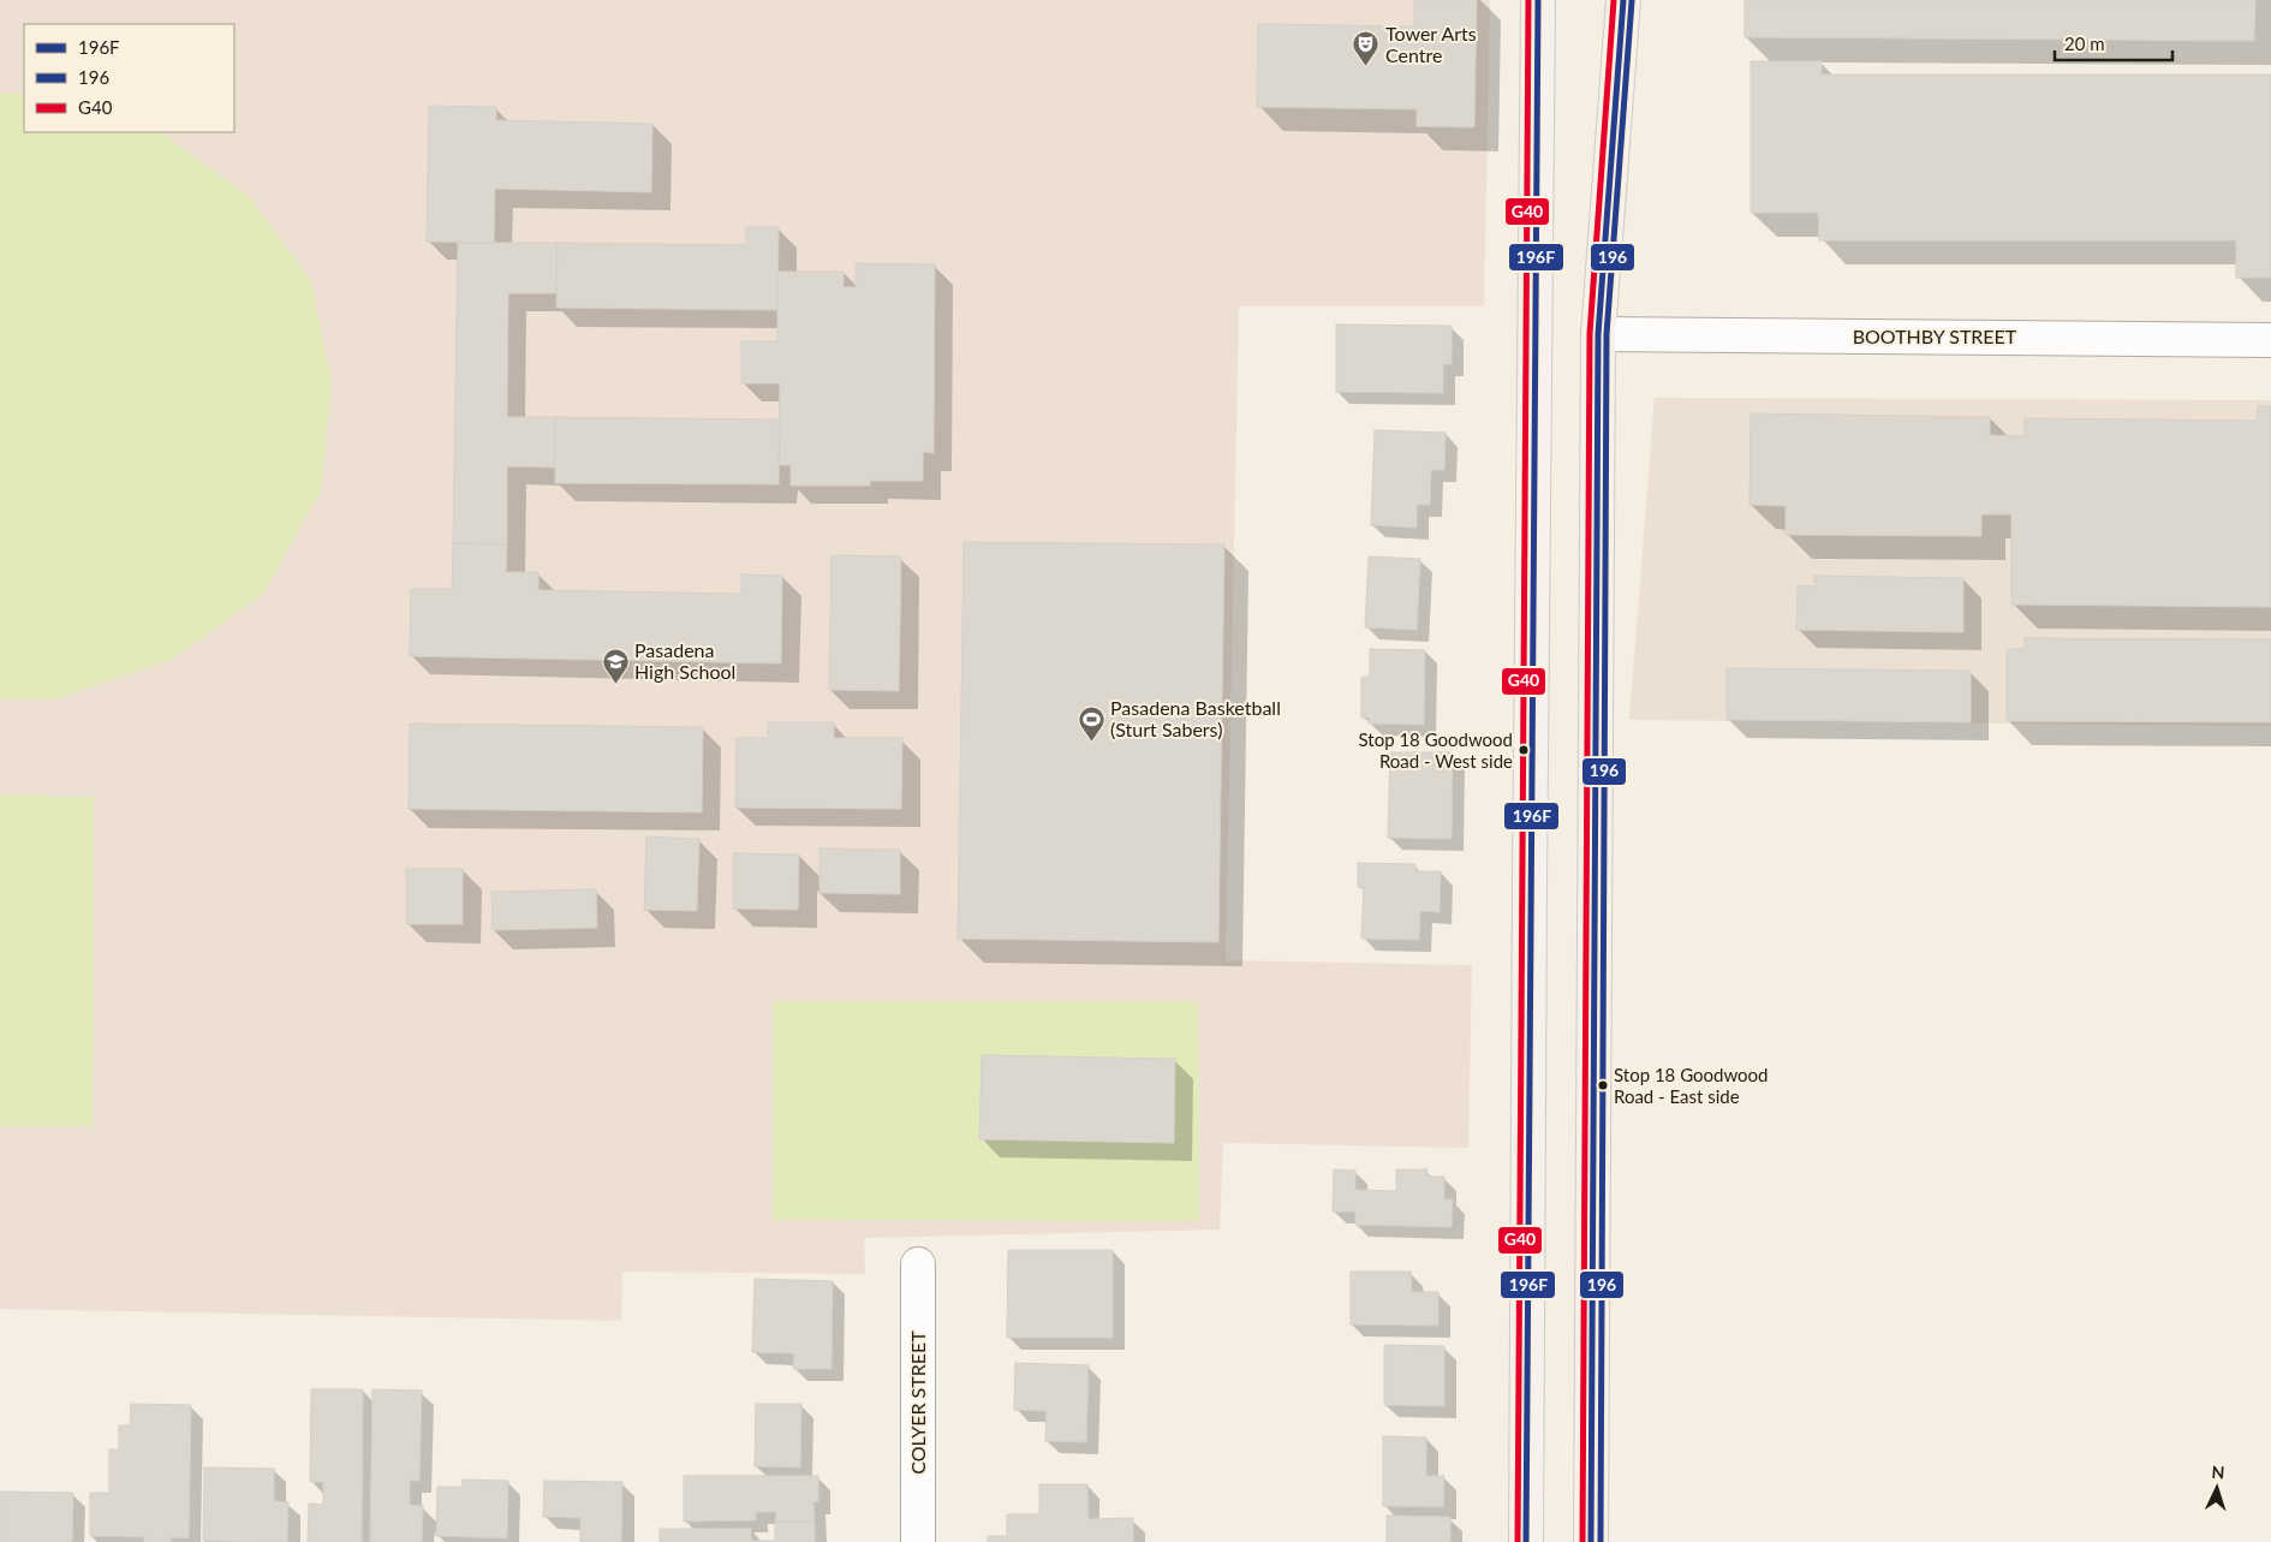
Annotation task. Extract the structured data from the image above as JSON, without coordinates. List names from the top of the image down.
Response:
{
  "streets": {
    "street": ["BOOTHBY STREET", "COLYER STREET"]
  },
  "places": {
    "theatre": ["Tower Arts Centre"],
    "school or university": ["Pasadena High School"],
    "sports": ["Pasadena Basketball (Sturt Sabers)"],
    "other": ["Stop 18 Goodwood Road - West side", "Stop 18 Goodwood Road - East side"]
  },
  "lines": ["transit line 196F", "transit line G40", "transit line 196"],
  "legend": ["196F", "196", "G40"],
  "scale_bar": "20 m",
  "north": "top"
}
